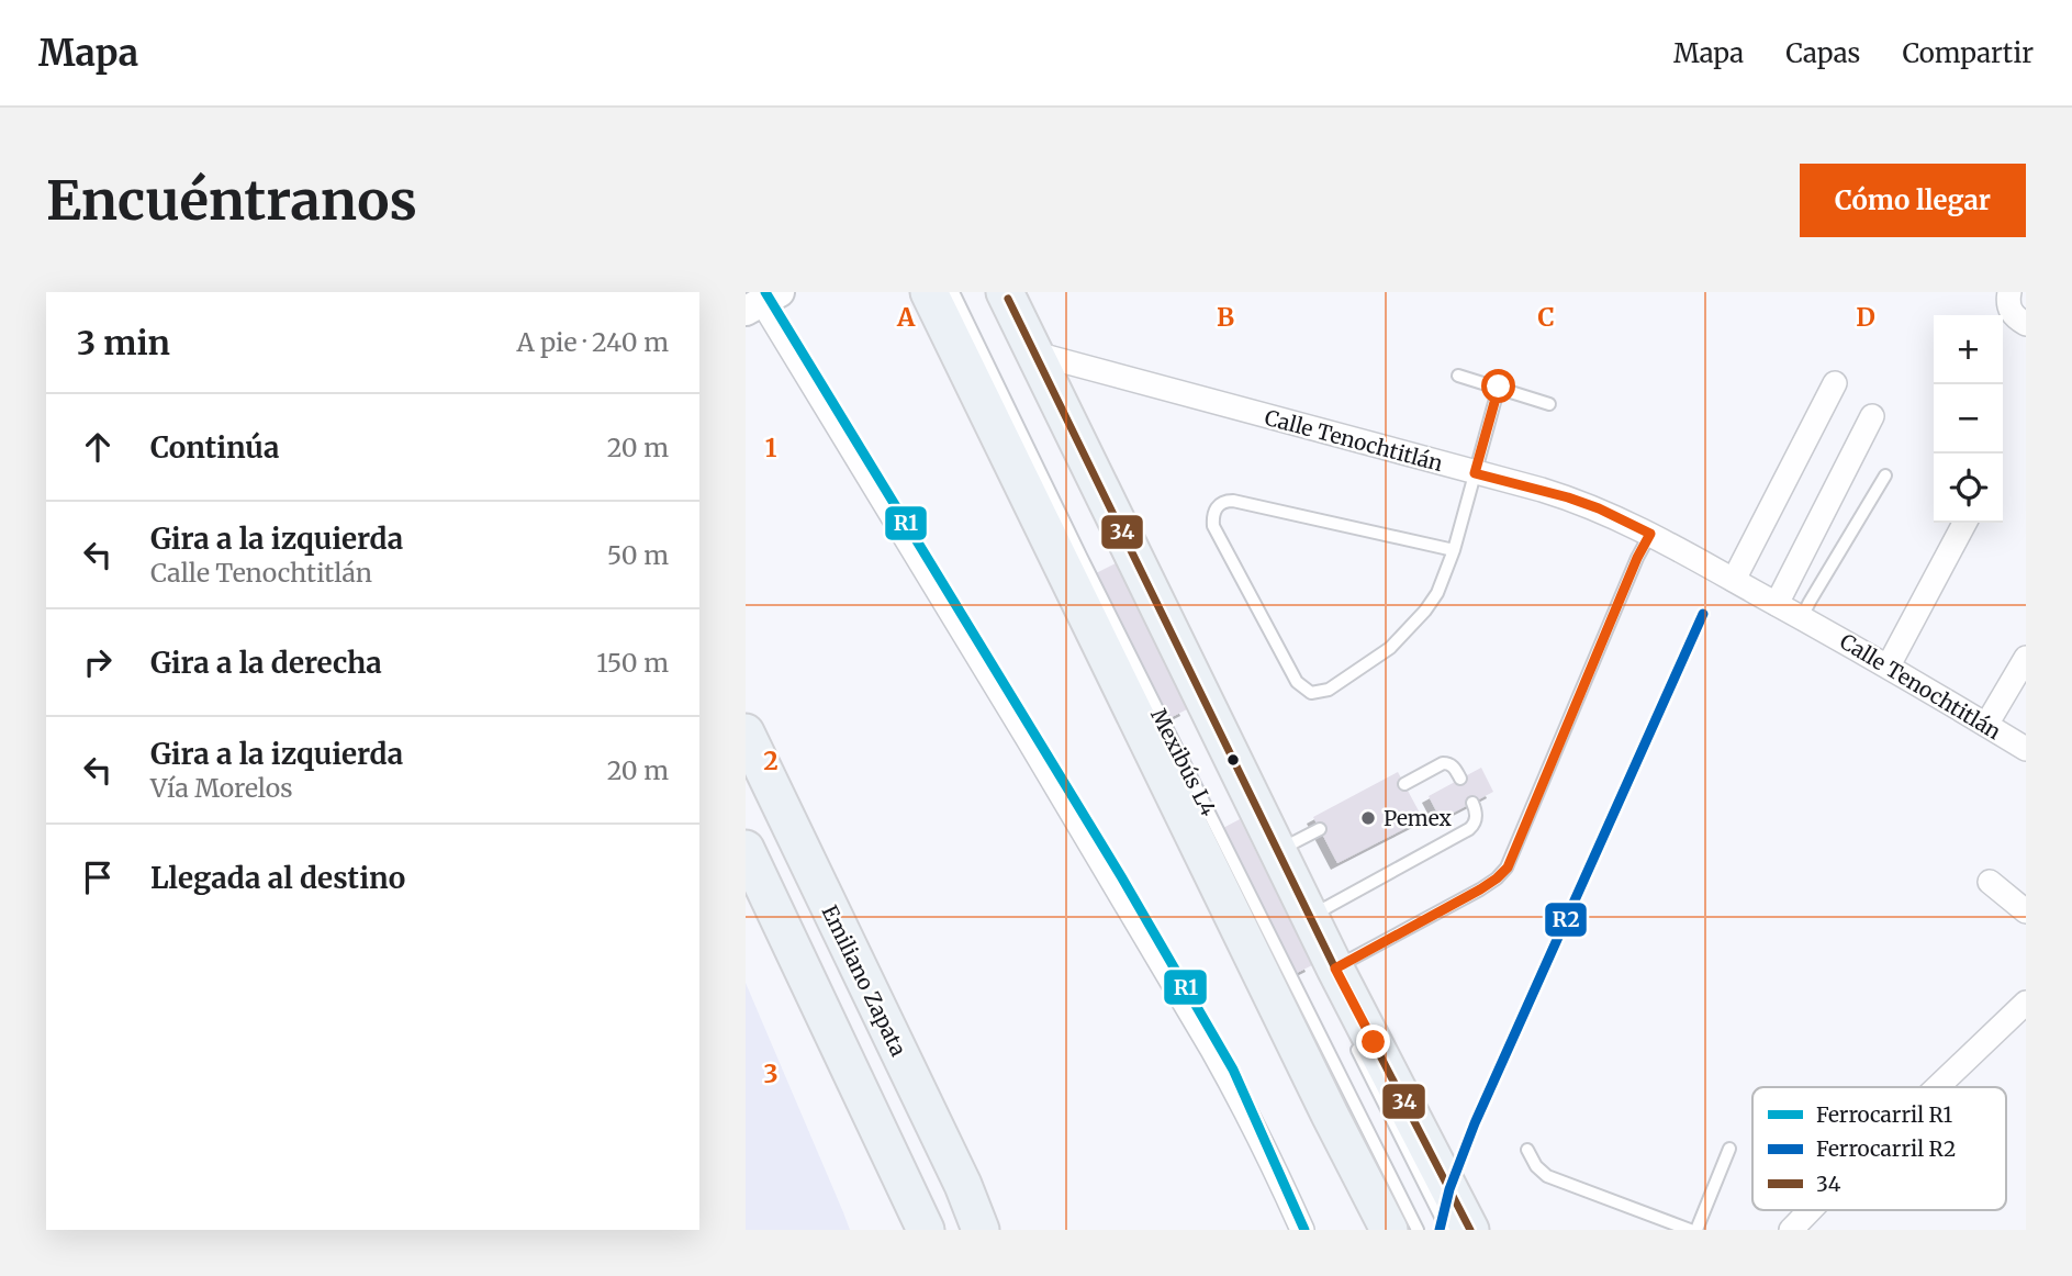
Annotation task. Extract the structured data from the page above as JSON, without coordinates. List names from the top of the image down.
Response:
{
  "streets": {
    "main road": ["Emiliano Zapata"],
    "street": ["Calle Tenochtitlán"],
    "lane": ["Mexibús L4"]
  },
  "places": ["Pemex"],
  "lines": ["rail line R1", "transit line 34", "rail line R2"],
  "legend": ["Ferrocarril R1", "Ferrocarril R2", "34"],
  "page": {
    "header": "Mapa",
    "nav": ["Mapa", "Capas", "Compartir"],
    "buttons": "Cómo llegar",
    "title": "Encuéntranos",
    "heading": ["3 min", "A pie · 240 m"],
    "map_buttons": ["+", "−"],
    "list": [
      ["Continúa", "20 m"],
      ["Gira a la izquierda", "Calle Tenochtitlán", "50 m"],
      ["Gira a la derecha", "150 m"],
      ["Gira a la izquierda", "Vía Morelos", "20 m"],
      "Llegada al destino"
    ]
  },
  "grid": {
    "columns": [
      "A",
      "B",
      "C",
      "D"
    ],
    "rows": ["1", "2", "3"]
  }
}
